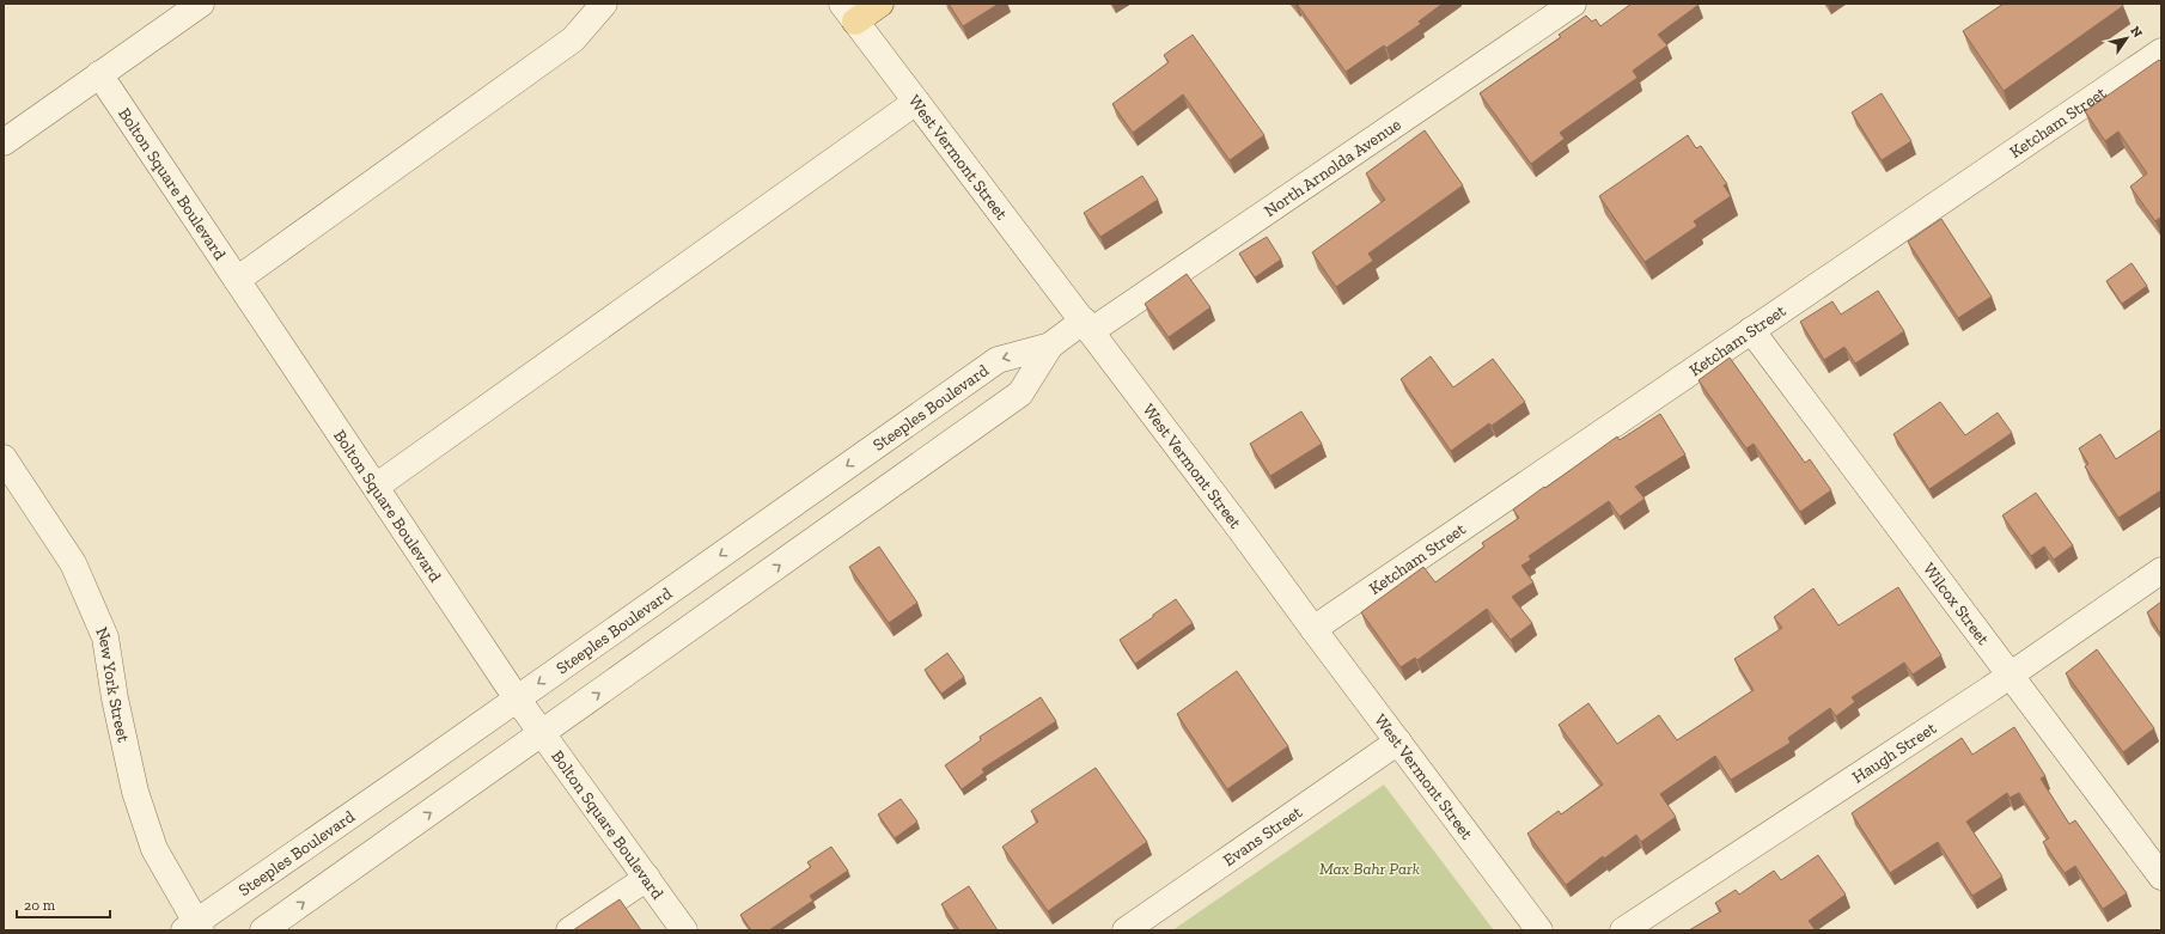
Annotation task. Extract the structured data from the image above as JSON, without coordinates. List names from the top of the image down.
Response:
{
  "streets": {
    "street": [
      "Ketcham Street",
      "West Vermont Street",
      "North Arnolda Avenue",
      "Bolton Square Boulevard",
      "Steeples Boulevard",
      "Wilcox Street",
      "New York Street",
      "Haugh Street",
      "Evans Street"
    ]
  },
  "crossings": [
    ["Ketcham Street", "West Vermont Street"],
    ["Ketcham Street", "Wilcox Street"],
    ["West Vermont Street", "North Arnolda Avenue"],
    ["West Vermont Street", "Steeples Boulevard"],
    ["West Vermont Street", "Evans Street"],
    ["North Arnolda Avenue", "Steeples Boulevard"],
    ["Bolton Square Boulevard", "Steeples Boulevard"],
    ["Steeples Boulevard", "New York Street"],
    ["Wilcox Street", "Haugh Street"]
  ],
  "parks": ["Max Bahr Park"],
  "scale_bar": "20 m",
  "north": "top right"
}
